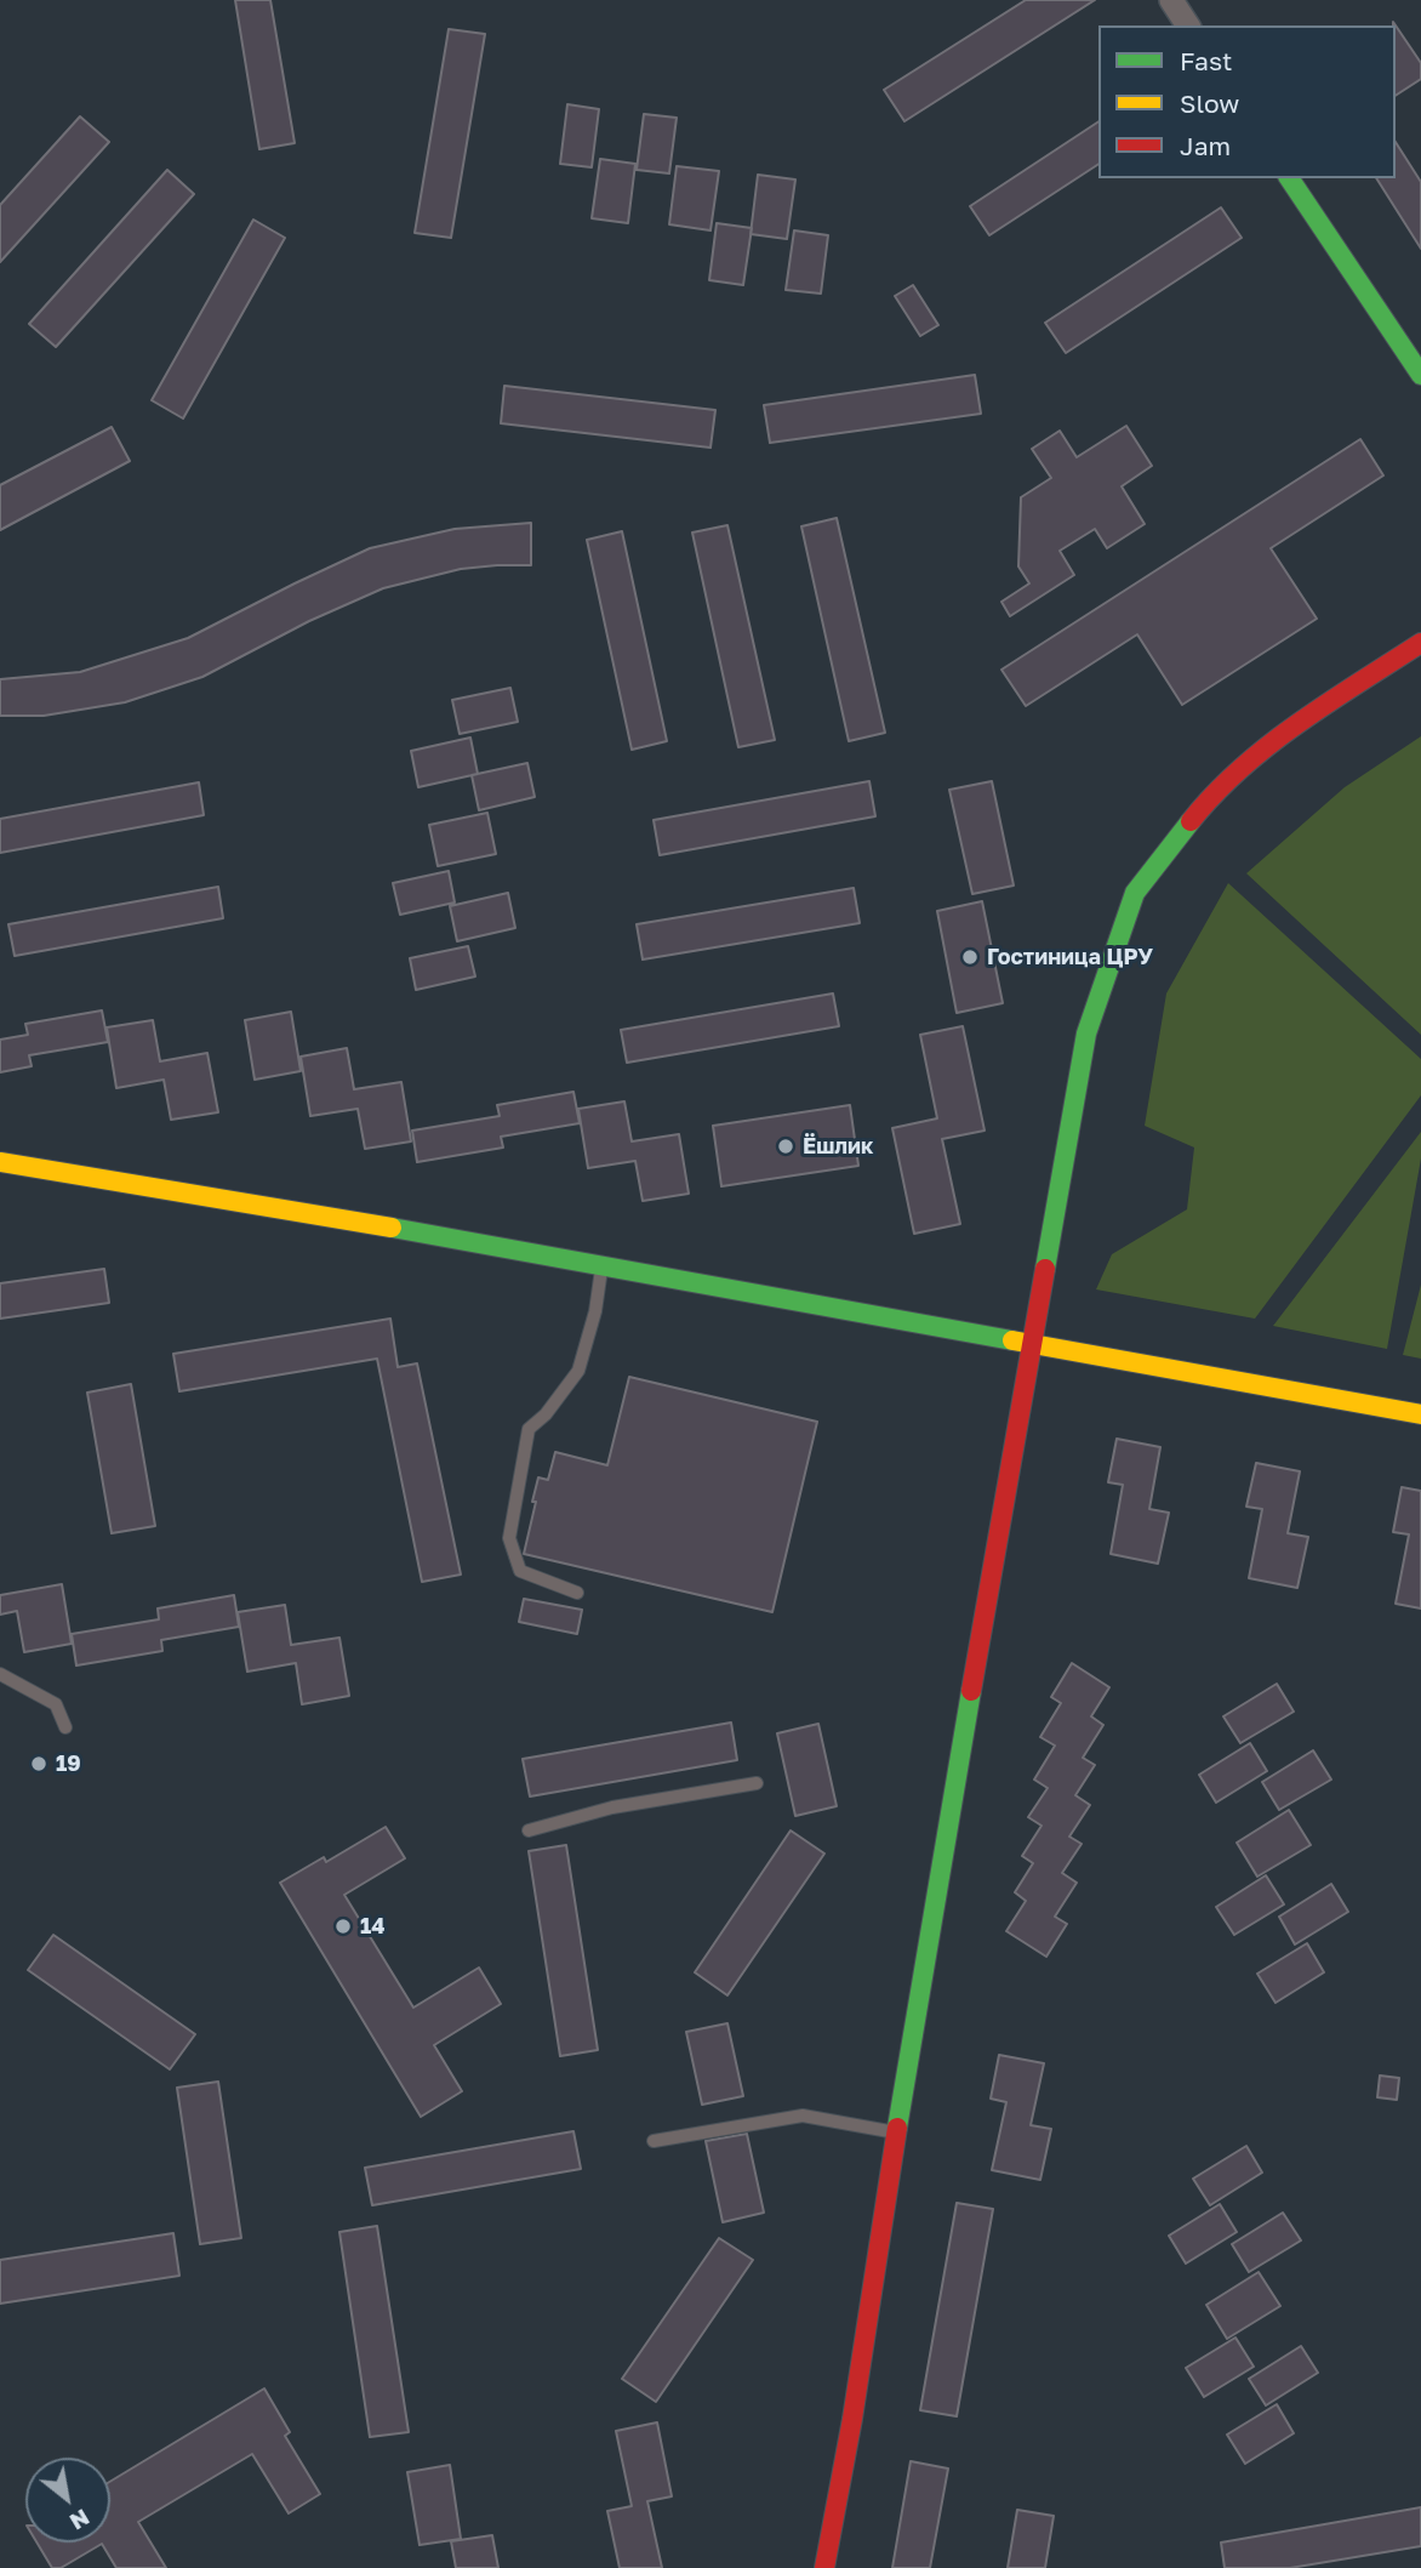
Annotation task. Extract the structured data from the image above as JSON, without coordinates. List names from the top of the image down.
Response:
{
  "places": [
    "Гостиница ЦРУ",
    "Ёшлик",
    "19",
    "14"
  ],
  "legend": ["Fast", "Slow", "Jam"],
  "north": "bottom right"
}
